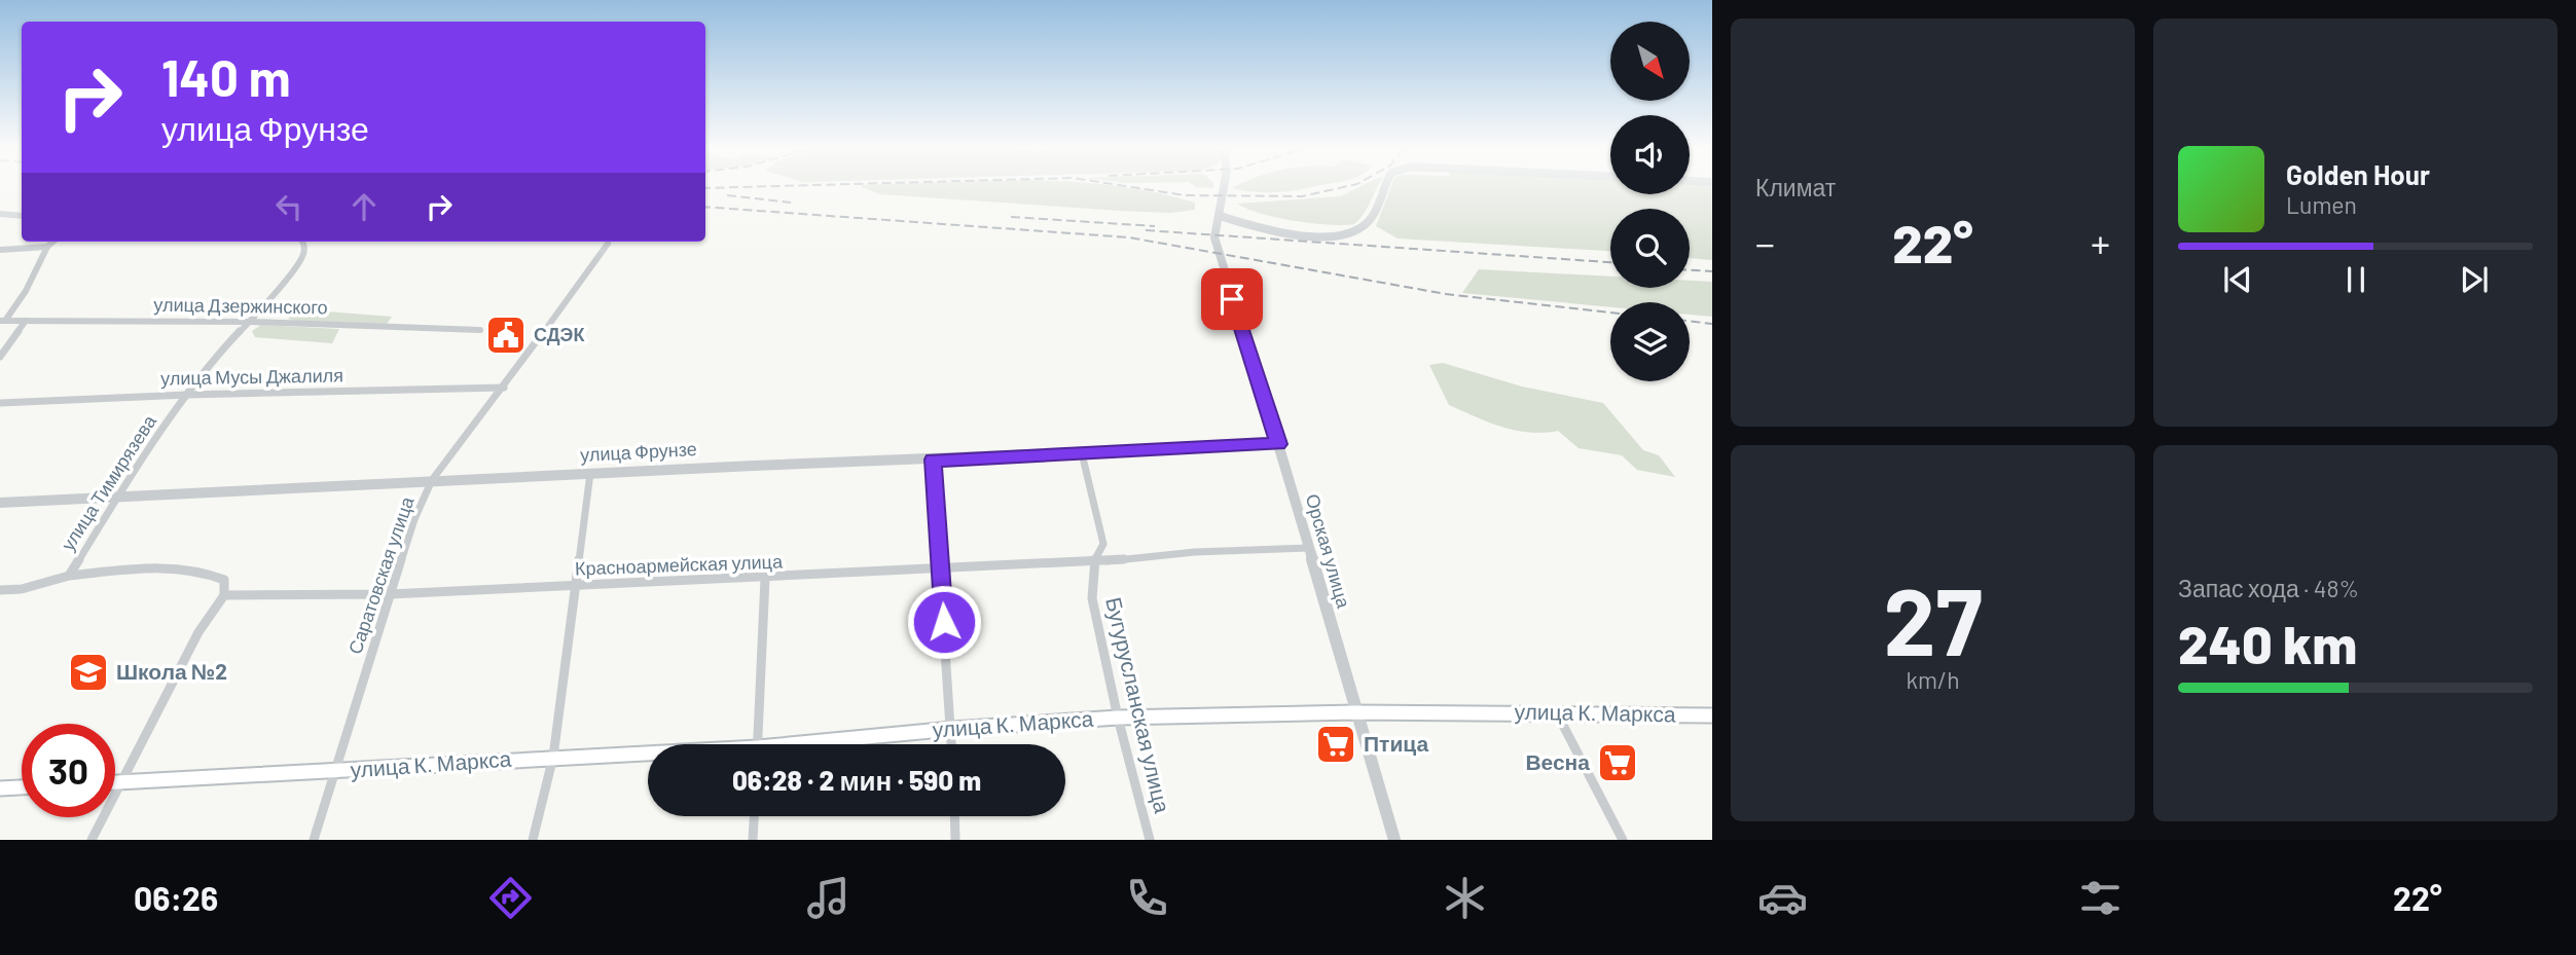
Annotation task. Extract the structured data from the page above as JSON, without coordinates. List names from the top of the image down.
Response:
{
  "streets": {
    "main road": ["улица К. Маркса"],
    "street": [
      "улица Дзержинского",
      "улица Мусы Джалиля",
      "улица Фрунзе",
      "улица Тимирязева",
      "Орская улица",
      "Красноармейская улица",
      "Саратовская улица",
      "Бугурусланская улица"
    ]
  },
  "crossings": [
    ["улица Дзержинского", "улица Тимирязева"],
    ["улица Мусы Джалиля", "улица Тимирязева"],
    ["улица Мусы Джалиля", "Саратовская улица"],
    ["улица Фрунзе", "улица Тимирязева"],
    ["улица Фрунзе", "Орская улица"],
    ["улица Фрунзе", "Саратовская улица"],
    ["улица Фрунзе", "Бугурусланская улица"],
    ["Орская улица", "Красноармейская улица"],
    ["Орская улица", "улица К. Маркса"],
    ["Красноармейская улица", "Саратовская улица"],
    ["Красноармейская улица", "Бугурусланская улица"],
    ["Саратовская улица", "улица К. Маркса"],
    ["Бугурусланская улица", "улица К. Маркса"]
  ],
  "places": {
    "public building": ["СДЭК"],
    "school or university": ["Школа №2"],
    "supermarket": ["Птица", "Весна"]
  },
  "north": "bottom right",
  "page": {
    "tile": [
      "Климат",
      ["27", "km/h"],
      ["Запас хода · 48%", "240 km"]
    ],
    "turn": ["140 m", "улица Фрунзе"],
    "song": ["Golden Hour", "Lumen"],
    "heat": ["−", "22°", "+"],
    "limit": "30",
    "trip": "06:28 · 2 мин · 590 m",
    "tabs": ["06:26", "22°"]
  }
}
